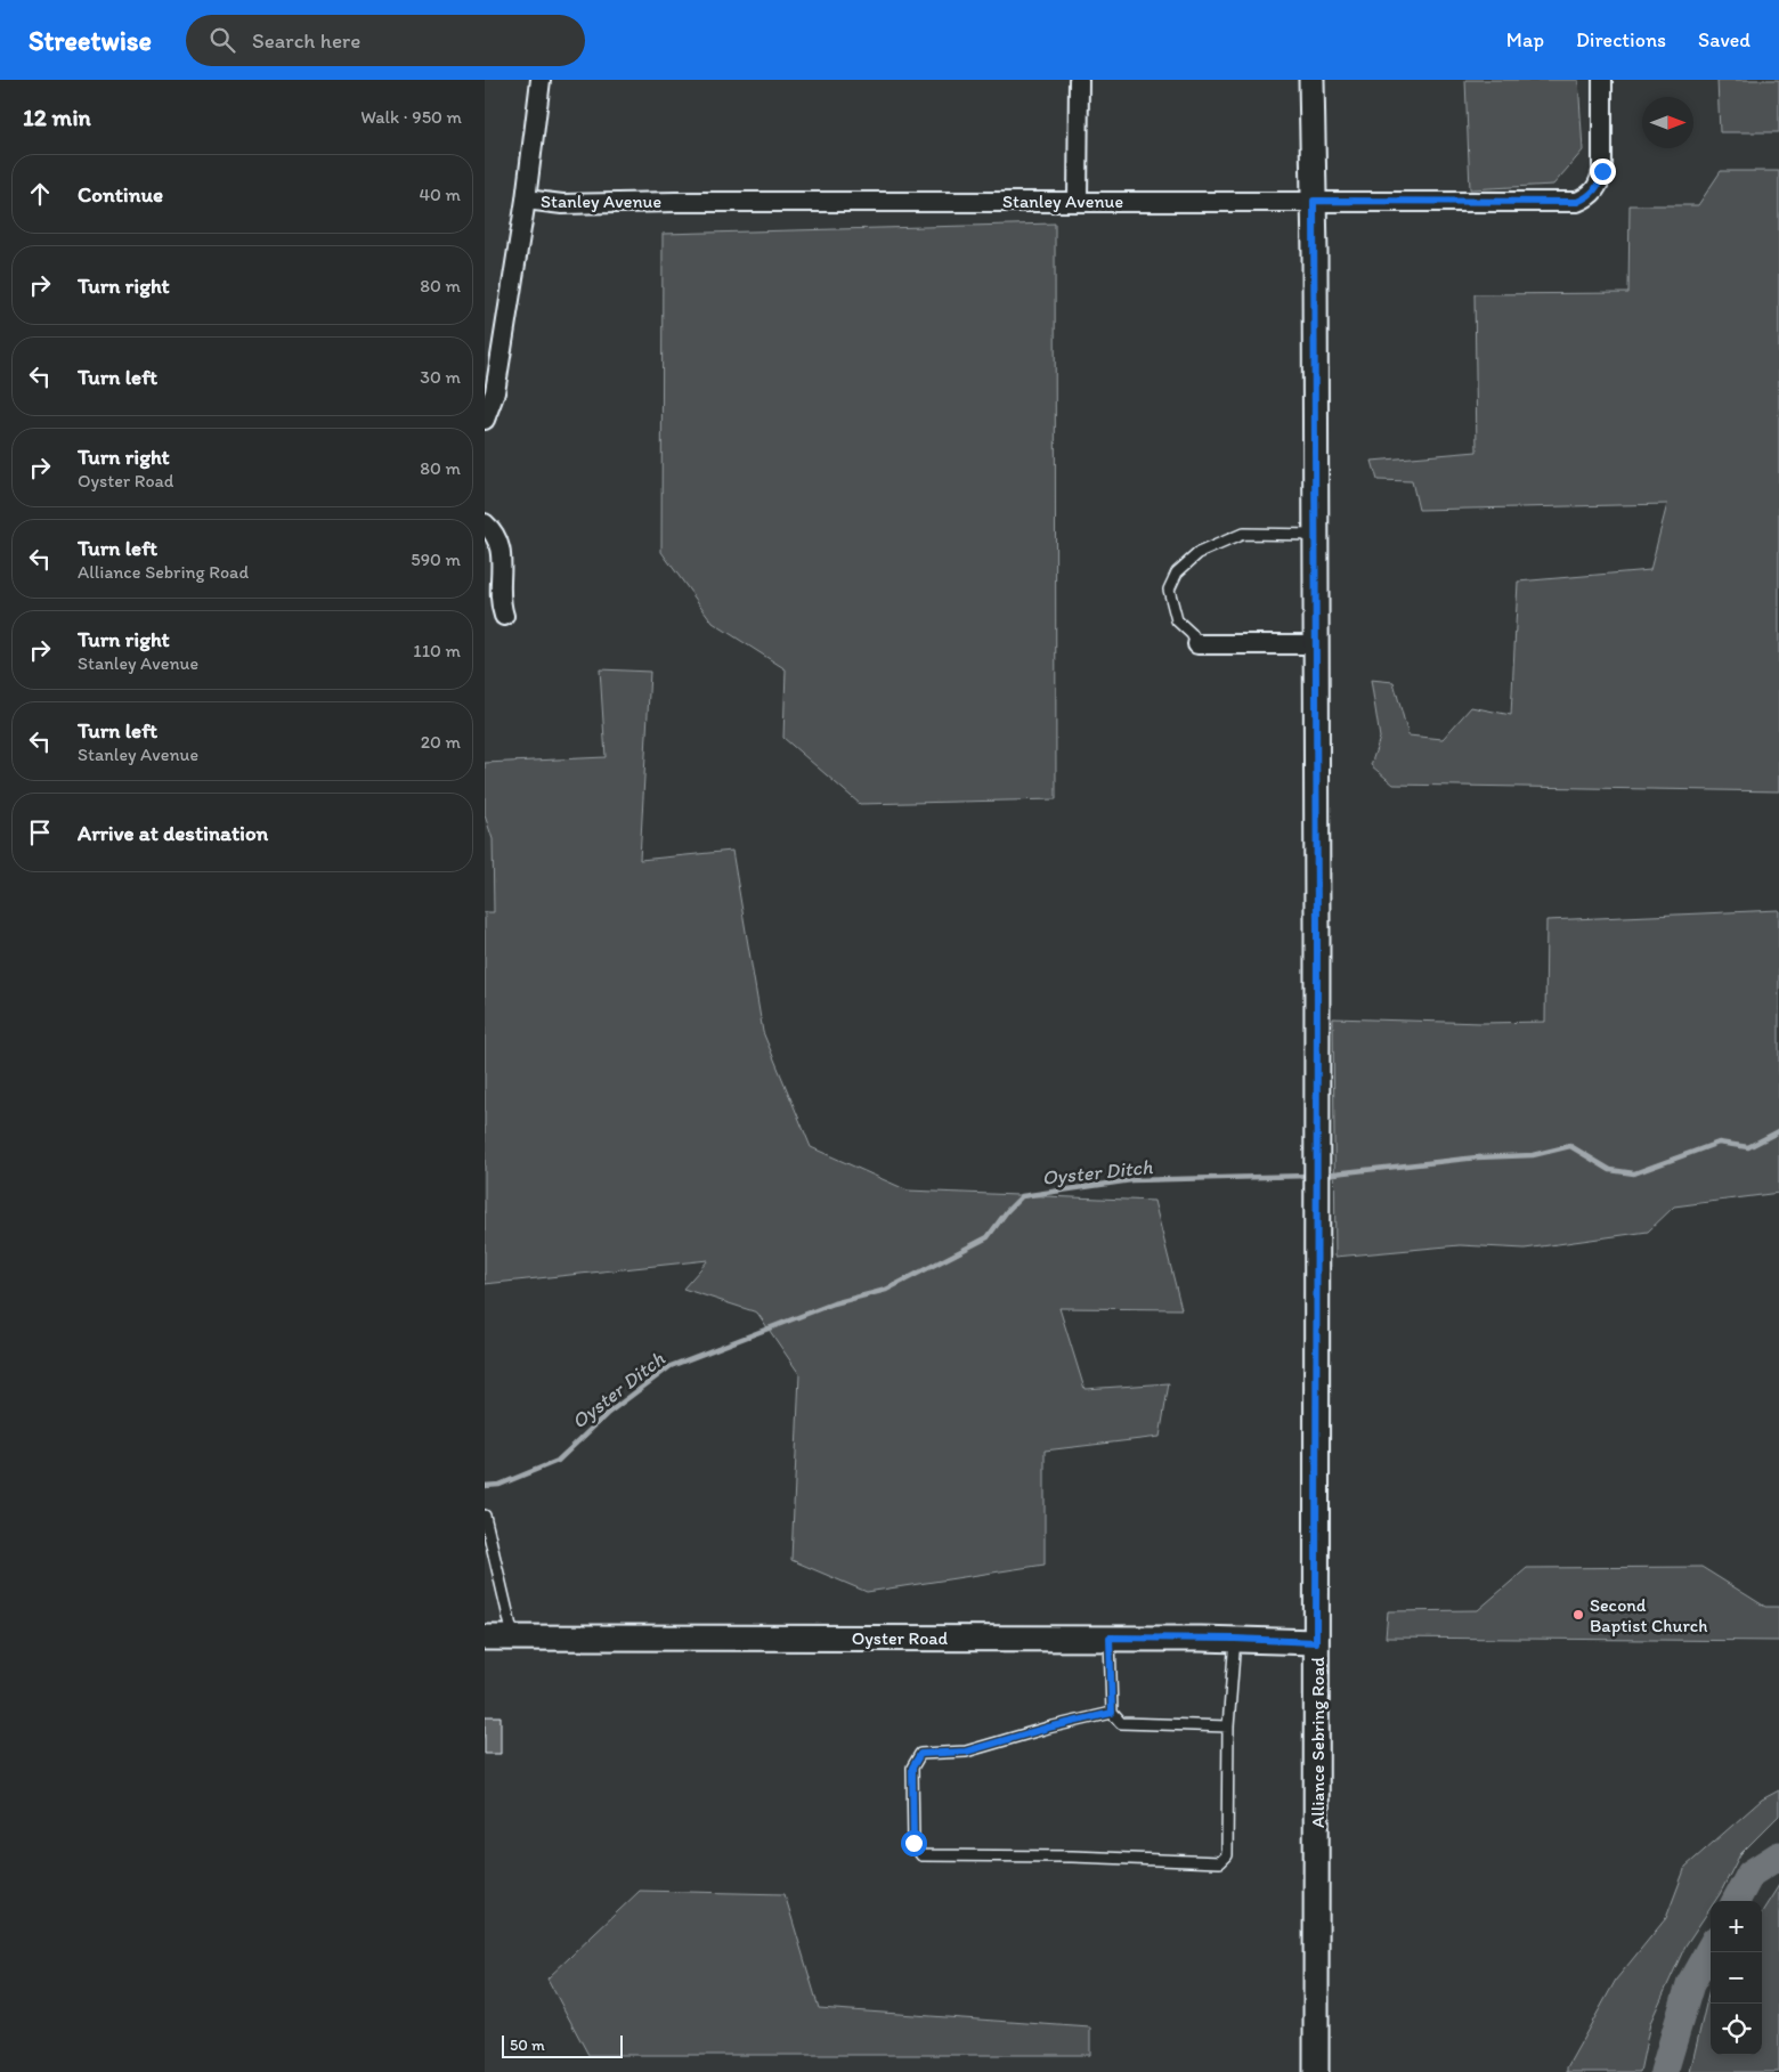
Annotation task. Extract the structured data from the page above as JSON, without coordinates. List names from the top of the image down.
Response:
{
  "streets": {
    "street": ["Stanley Avenue", "Oyster Road", "Alliance Sebring Road"]
  },
  "crossings": [
    ["Stanley Avenue", "Alliance Sebring Road"],
    ["Oyster Road", "Alliance Sebring Road"]
  ],
  "water": ["Oyster Ditch"],
  "places": ["Second Baptist Church"],
  "scale_bar": "50 m",
  "north": "right",
  "page": {
    "header": "Streetwise",
    "search": "Search here",
    "nav": ["Map", "Directions", "Saved"],
    "heading": ["12 min", "Walk · 950 m"],
    "list": [
      ["Continue", "40 m"],
      ["Turn right", "80 m"],
      ["Turn left", "30 m"],
      ["Turn right", "Oyster Road", "80 m"],
      ["Turn left", "Alliance Sebring Road", "590 m"],
      ["Turn right", "Stanley Avenue", "110 m"],
      ["Turn left", "Stanley Avenue", "20 m"],
      "Arrive at destination"
    ],
    "map_buttons": ["+", "−"],
    "scale": "50 m"
  }
}
